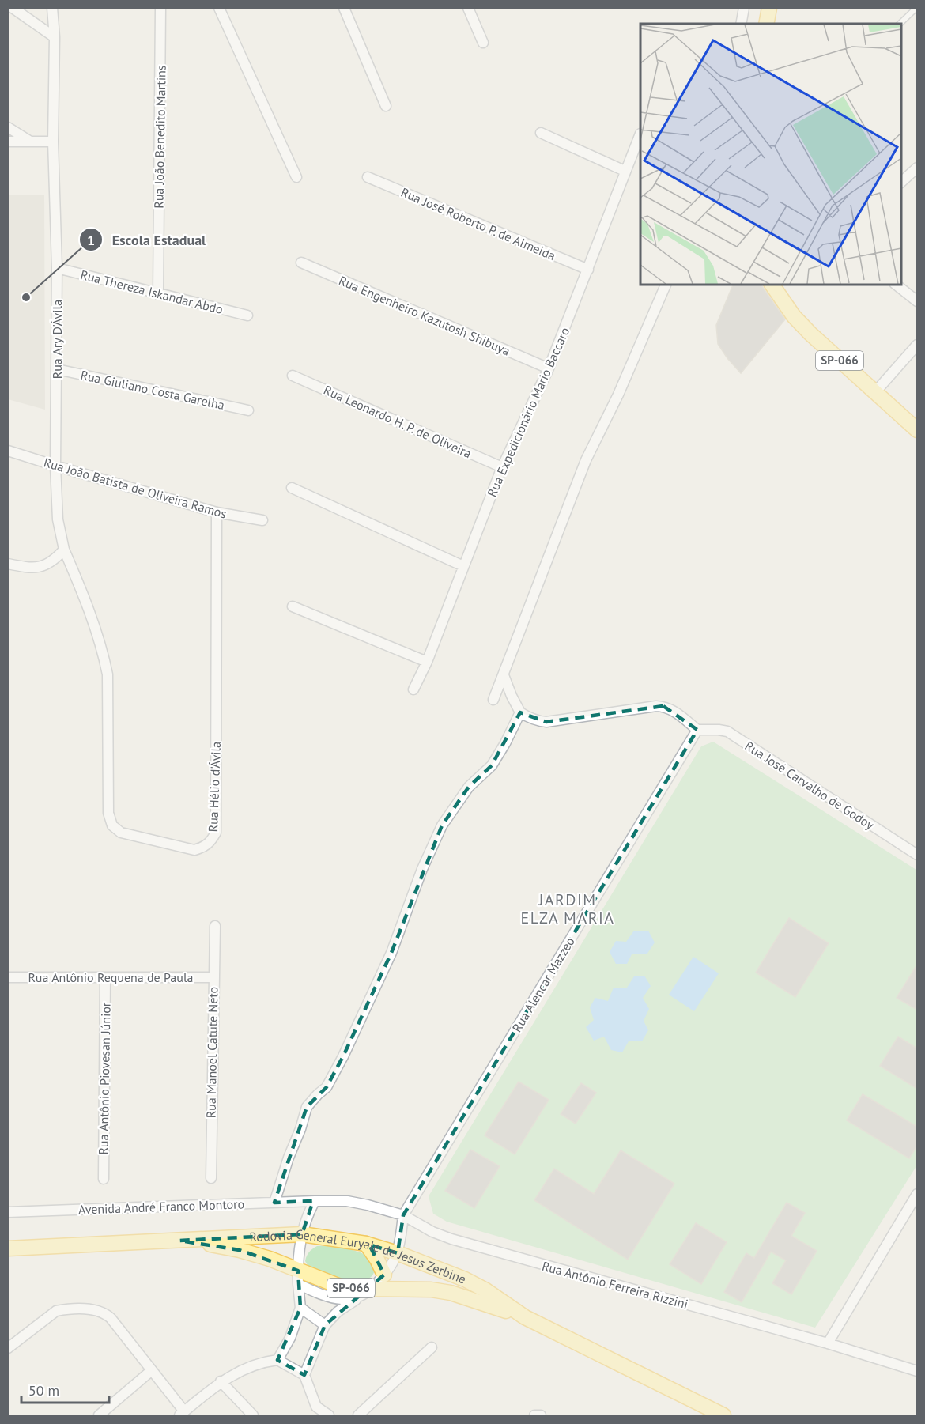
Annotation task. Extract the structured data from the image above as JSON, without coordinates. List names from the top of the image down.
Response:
{
  "streets": {
    "main road": ["SP-066", "Rodovia General Euryale de Jesus Zerbine"],
    "street": [
      "Rua João Benedito Martins",
      "Rua José Roberto P. de Almeida",
      "Rua Thereza Iskandar Abdo",
      "Rua Engenheiro Kazutosh Shibuya",
      "Rua Ary D'Ávila",
      "Rua Giuliano Costa Garelha",
      "Rua Expedicionário Mario Baccaro",
      "Rua Leonardo H. P. de Oliveira",
      "Rua João Batista de Oliveira Ramos",
      "Rua José Carvalho de Godoy",
      "Rua Hélio d'Ávila",
      "Rua Antônio Requena de Paula",
      "Rua Alencar Mazzeo",
      "Rua Manoel Catute Neto",
      "Rua Antônio Piovesan Júnior",
      "Avenida André Franco Montoro",
      "Rua Antônio Ferreira Rizzini"
    ]
  },
  "crossings": [
    ["Rua João Benedito Martins", "Rua Thereza Iskandar Abdo"],
    ["Rua José Roberto P. de Almeida", "Rua Expedicionário Mario Baccaro"],
    ["Rua Thereza Iskandar Abdo", "Rua Ary D'Ávila"],
    ["Rua Engenheiro Kazutosh Shibuya", "Rua Expedicionário Mario Baccaro"],
    ["Rua Ary D'Ávila", "Rua Giuliano Costa Garelha"],
    ["Rua Ary D'Ávila", "Rua João Batista de Oliveira Ramos"],
    ["Rua Ary D'Ávila", "Rua Hélio d'Ávila"],
    ["Rua Expedicionário Mario Baccaro", "Rua Leonardo H. P. de Oliveira"],
    ["Rua João Batista de Oliveira Ramos", "Rua Hélio d'Ávila"],
    ["Rua José Carvalho de Godoy", "Rua Alencar Mazzeo"],
    ["Rua Antônio Requena de Paula", "Rua Manoel Catute Neto"],
    ["Rua Antônio Requena de Paula", "Rua Antônio Piovesan Júnior"],
    ["Rua Alencar Mazzeo", "Rua Antônio Ferreira Rizzini"],
    ["Avenida André Franco Montoro", "Rua Antônio Ferreira Rizzini"]
  ],
  "districts": ["JARDIM ELZA MARIA"],
  "places": ["Escola Estadual"],
  "scale_bar": "50 m"
}
